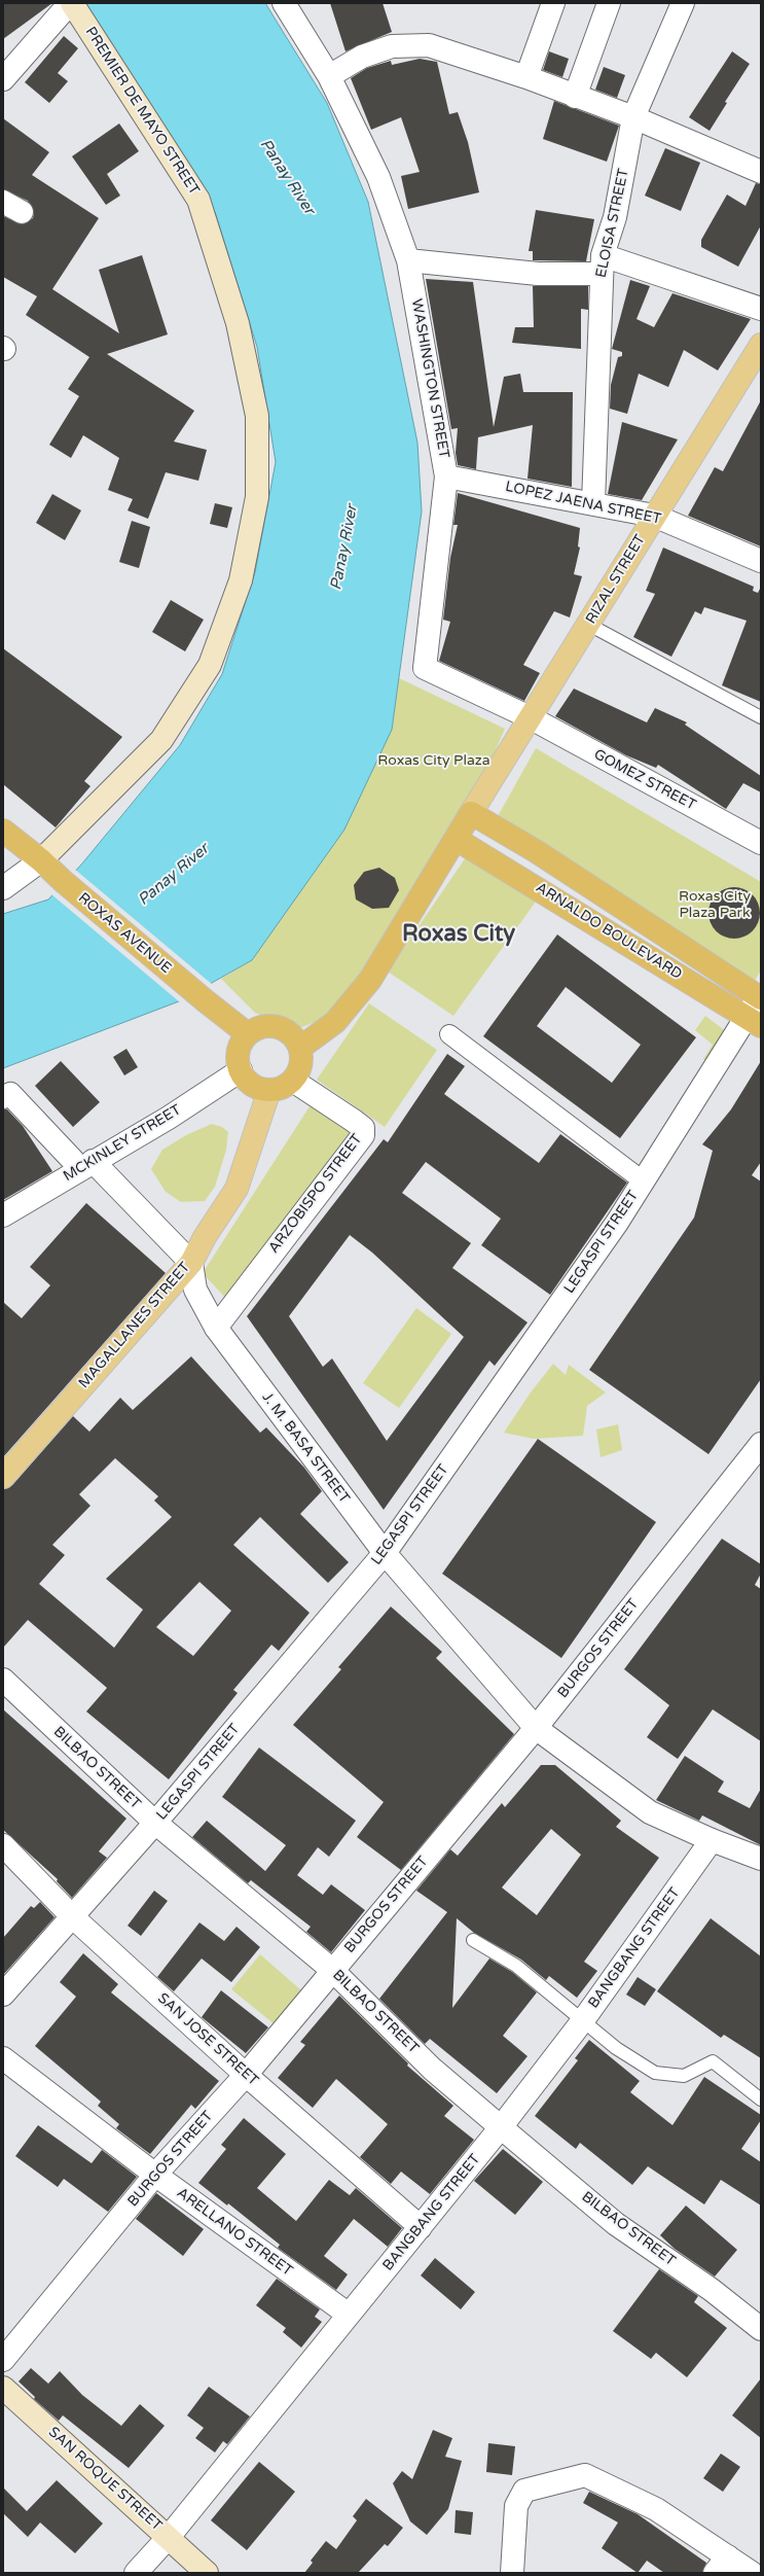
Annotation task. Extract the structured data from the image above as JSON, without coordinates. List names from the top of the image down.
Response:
{
  "streets": {
    "highway": ["ARNALDO BOULEVARD", "ROXAS AVENUE"],
    "main road": [
      "PREMIER DE MAYO STREET",
      "RIZAL STREET",
      "MAGALLANES STREET",
      "SAN ROQUE STREET"
    ],
    "street": [
      "ELOISA STREET",
      "WASHINGTON STREET",
      "LOPEZ JAENA STREET",
      "GOMEZ STREET",
      "MCKINLEY STREET",
      "ARZOBISPO STREET",
      "LEGASPI STREET",
      "J. M. BASA STREET",
      "BURGOS STREET",
      "BILBAO STREET",
      "BANGBANG STREET",
      "SAN JOSE STREET",
      "ARELLANO STREET"
    ]
  },
  "crossings": [
    ["PREMIER DE MAYO STREET", "ROXAS AVENUE"],
    ["ELOISA STREET", "LOPEZ JAENA STREET"],
    ["WASHINGTON STREET", "LOPEZ JAENA STREET"],
    ["WASHINGTON STREET", "RIZAL STREET"],
    ["WASHINGTON STREET", "GOMEZ STREET"],
    ["LOPEZ JAENA STREET", "RIZAL STREET"],
    ["RIZAL STREET", "GOMEZ STREET"],
    ["RIZAL STREET", "ARNALDO BOULEVARD"],
    ["ARNALDO BOULEVARD", "LEGASPI STREET"],
    ["ROXAS AVENUE", "MCKINLEY STREET"],
    ["ROXAS AVENUE", "ARZOBISPO STREET"],
    ["ROXAS AVENUE", "MAGALLANES STREET"],
    ["MCKINLEY STREET", "ARZOBISPO STREET"],
    ["MCKINLEY STREET", "MAGALLANES STREET"],
    ["ARZOBISPO STREET", "MAGALLANES STREET"],
    ["ARZOBISPO STREET", "J. M. BASA STREET"],
    ["LEGASPI STREET", "J. M. BASA STREET"],
    ["LEGASPI STREET", "BILBAO STREET"],
    ["LEGASPI STREET", "SAN JOSE STREET"],
    ["MAGALLANES STREET", "J. M. BASA STREET"],
    ["J. M. BASA STREET", "BURGOS STREET"],
    ["J. M. BASA STREET", "BANGBANG STREET"],
    ["BURGOS STREET", "BILBAO STREET"],
    ["BURGOS STREET", "SAN JOSE STREET"],
    ["BURGOS STREET", "ARELLANO STREET"],
    ["BILBAO STREET", "BANGBANG STREET"],
    ["BANGBANG STREET", "SAN JOSE STREET"],
    ["BANGBANG STREET", "ARELLANO STREET"],
    ["BANGBANG STREET", "SAN ROQUE STREET"]
  ],
  "districts": ["Roxas City"],
  "water": ["Panay River"],
  "parks": ["Roxas City Plaza", "Roxas City Plaza Park"]
}
